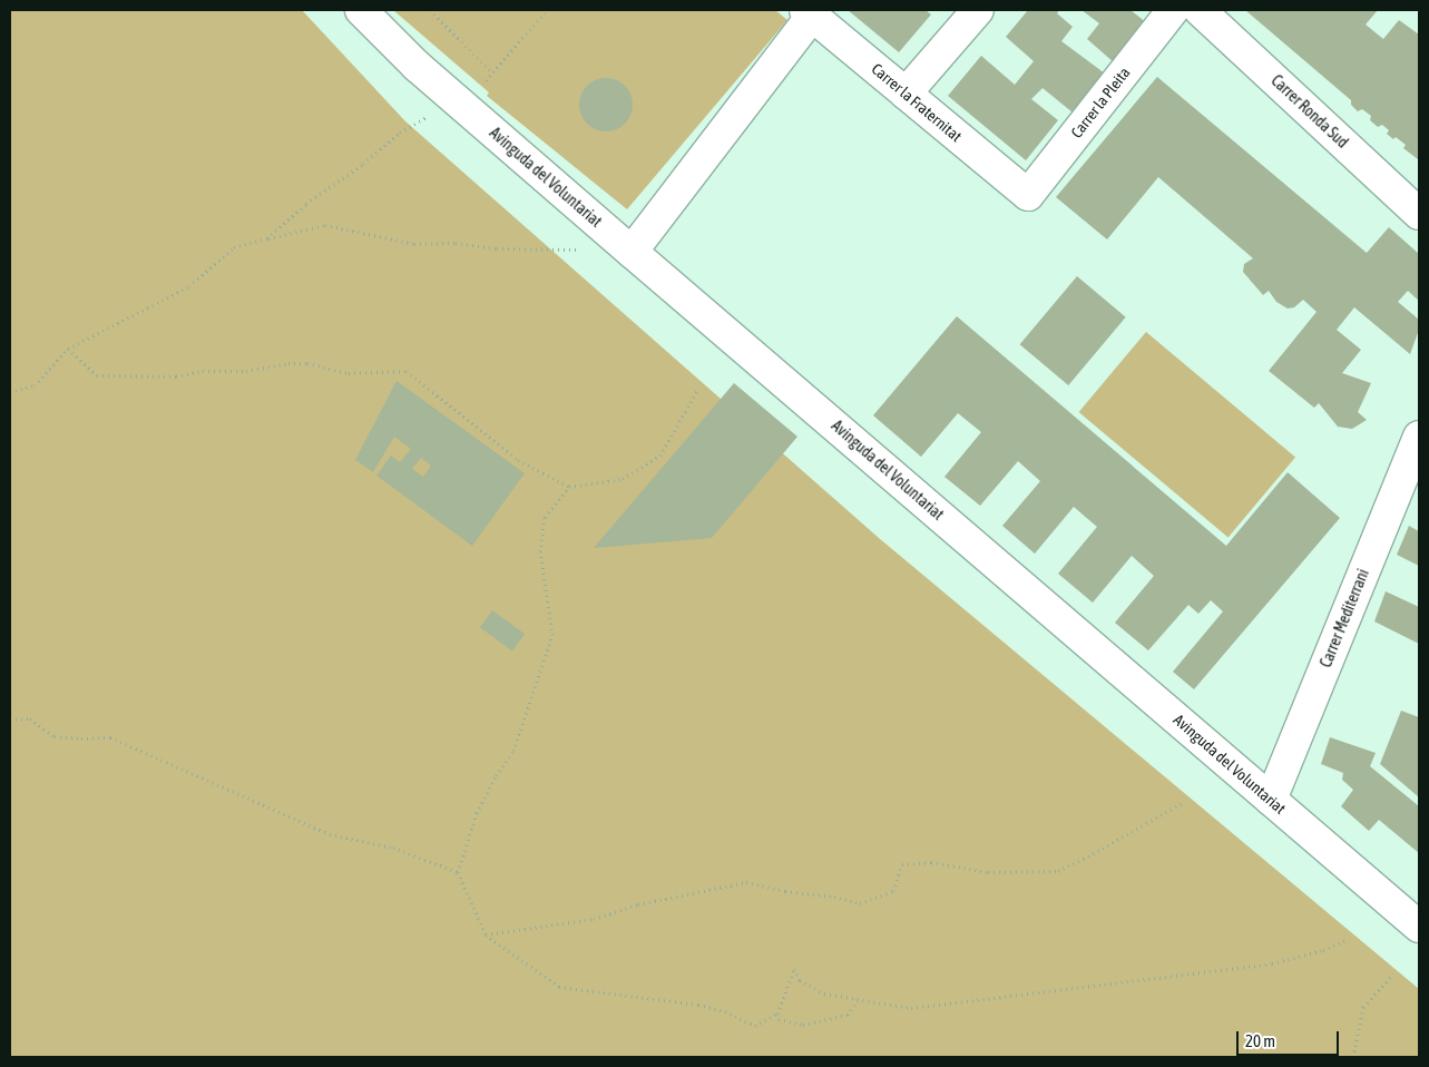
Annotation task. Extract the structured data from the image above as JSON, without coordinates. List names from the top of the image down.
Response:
{
  "streets": {
    "street": [
      "Carrer la Fraternitat",
      "Carrer la Pleita",
      "Carrer Ronda Sud",
      "Avinguda del Voluntariat",
      "Carrer Mediterrani"
    ]
  },
  "crossings": [
    ["Carrer la Fraternitat", "Carrer la Pleita"],
    ["Avinguda del Voluntariat", "Carrer Mediterrani"]
  ],
  "scale_bar": "20 m"
}
